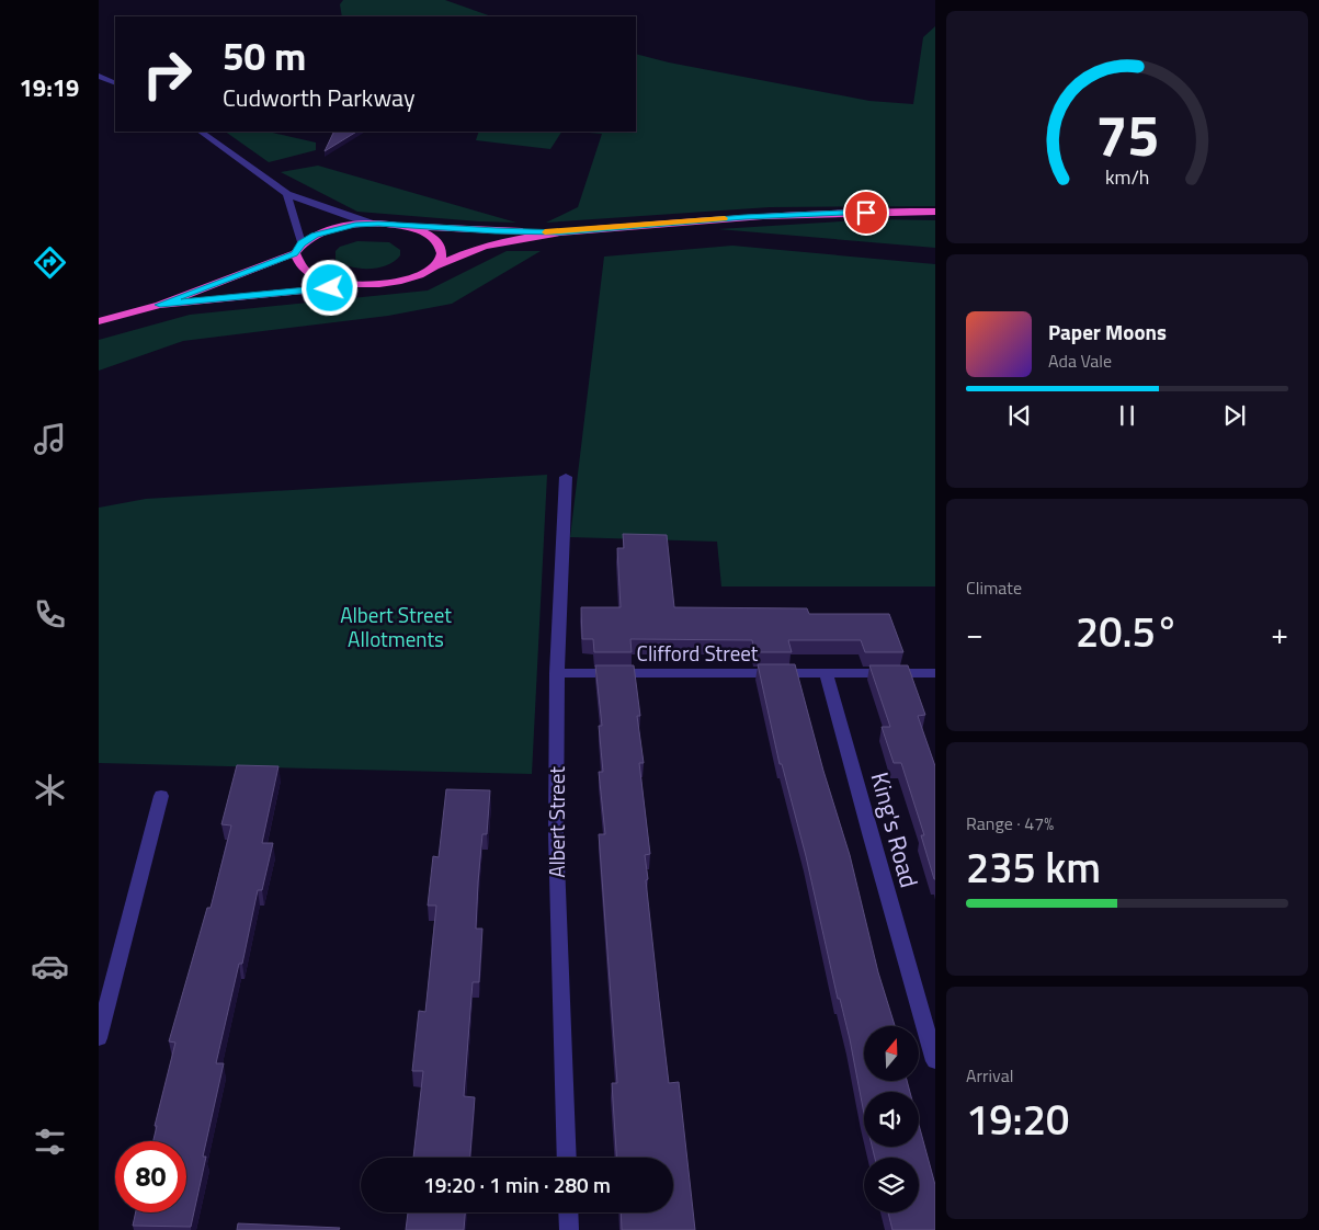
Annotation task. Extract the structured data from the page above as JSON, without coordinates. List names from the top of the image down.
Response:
{
  "streets": {
    "street": ["Clifford Street", "Albert Street", "King's Road"]
  },
  "crossings": [
    ["Clifford Street", "Albert Street"],
    ["Clifford Street", "King's Road"]
  ],
  "parks": ["Albert Street Allotments"],
  "north": "top",
  "page": {
    "tabs": "19:19",
    "turn": ["50 m", "Cudworth Parkway"],
    "song": ["Paper Moons", "Ada Vale"],
    "tile": [
      "Climate",
      ["Range · 47%", "235 km"],
      ["Arrival", "19:20"]
    ],
    "heat": ["−", "20.5°", "+"],
    "limit": "80",
    "trip": "19:20 · 1 min · 280 m",
    "gauge": ["75", "km/h"]
  }
}
